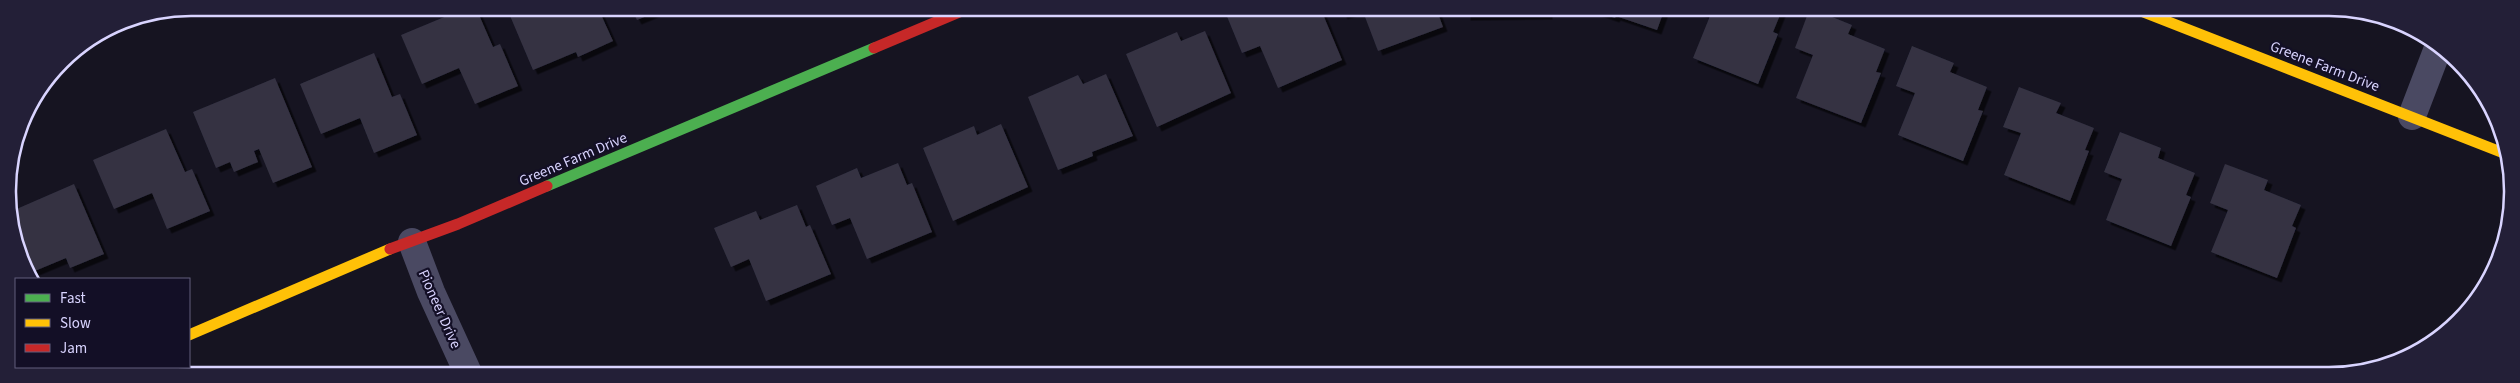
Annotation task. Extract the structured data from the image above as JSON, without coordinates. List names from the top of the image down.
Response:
{
  "streets": {
    "street": ["Greene Farm Drive", "Pioneer Drive"]
  },
  "crossings": [
    ["Greene Farm Drive", "Pioneer Drive"]
  ],
  "legend": ["Fast", "Slow", "Jam"]
}
